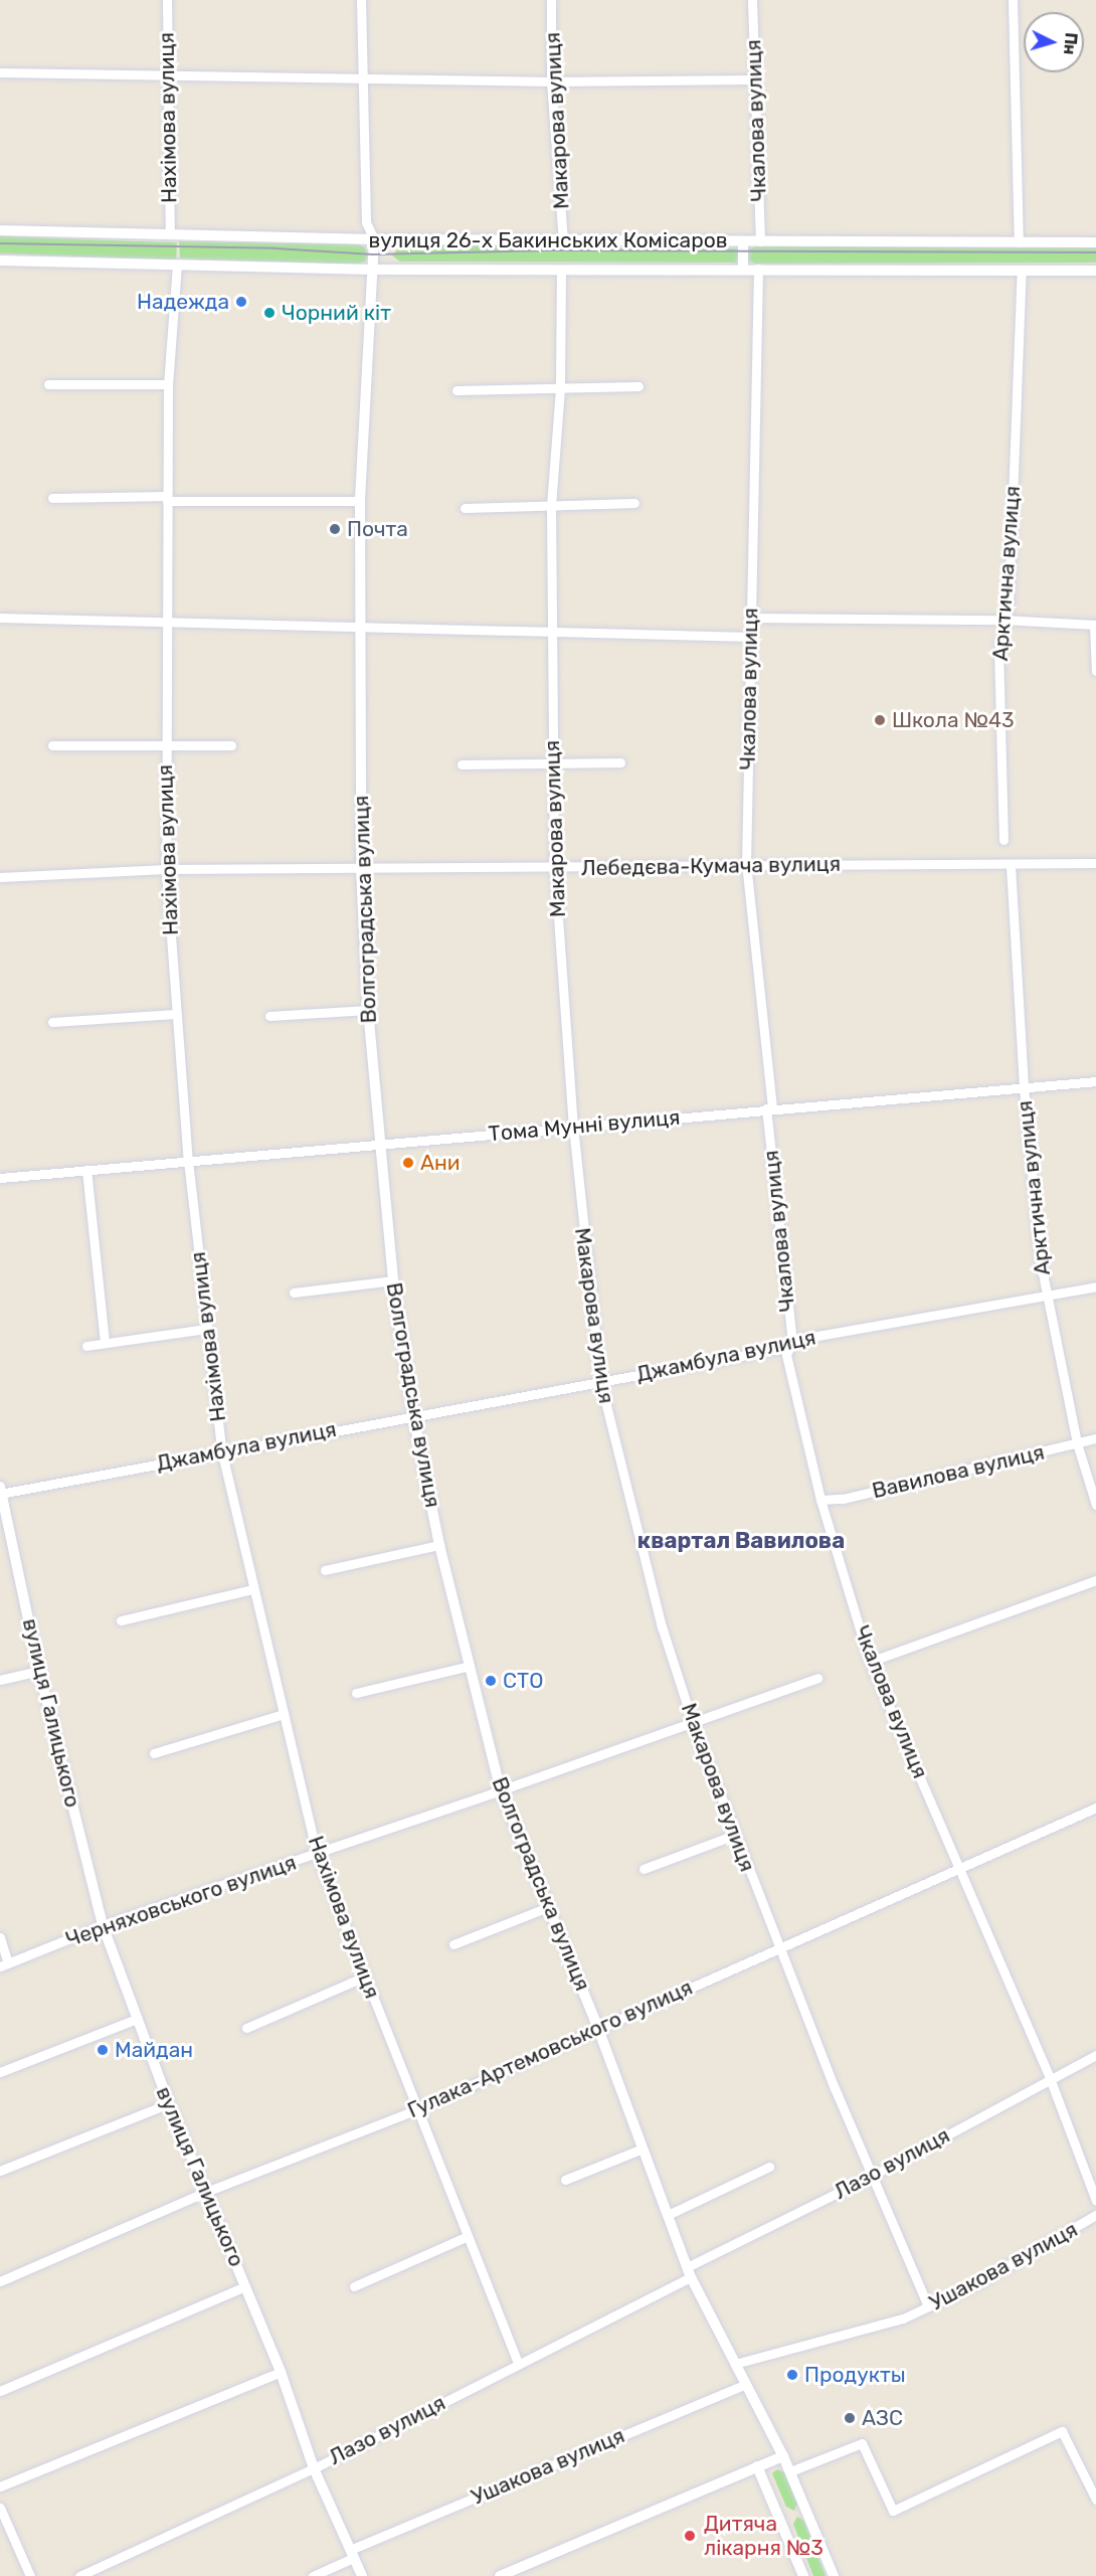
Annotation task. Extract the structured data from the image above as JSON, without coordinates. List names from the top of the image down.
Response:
{
  "streets": {
    "street": [
      "Нахімова вулиця",
      "Макарова вулиця",
      "Чкалова вулиця",
      "вулиця 26-х Бакинських Комісаров",
      "Арктична вулиця",
      "Лебедєва-Кумача вулиця",
      "Волгоградська вулиця",
      "Тома Мунні вулиця",
      "Джамбула вулиця",
      "Вавилова вулиця",
      "вулиця Галицького",
      "Черняховського вулиця",
      "Гулака-Артемовського вулиця",
      "Лазо вулиця",
      "Ушакова вулиця"
    ]
  },
  "crossings": [
    ["Нахімова вулиця", "вулиця 26-х Бакинських Комісаров"],
    ["Нахімова вулиця", "Лебедєва-Кумача вулиця"],
    ["Нахімова вулиця", "Тома Мунні вулиця"],
    ["Нахімова вулиця", "Джамбула вулиця"],
    ["Нахімова вулиця", "Черняховського вулиця"],
    ["Нахімова вулиця", "Гулака-Артемовського вулиця"],
    ["Нахімова вулиця", "Лазо вулиця"],
    ["Макарова вулиця", "вулиця 26-х Бакинських Комісаров"],
    ["Макарова вулиця", "Лебедєва-Кумача вулиця"],
    ["Макарова вулиця", "Тома Мунні вулиця"],
    ["Макарова вулиця", "Джамбула вулиця"],
    ["Макарова вулиця", "Черняховського вулиця"],
    ["Макарова вулиця", "Гулака-Артемовського вулиця"],
    ["Макарова вулиця", "Лазо вулиця"],
    ["Макарова вулиця", "Ушакова вулиця"],
    ["Чкалова вулиця", "вулиця 26-х Бакинських Комісаров"],
    ["Чкалова вулиця", "Лебедєва-Кумача вулиця"],
    ["Чкалова вулиця", "Тома Мунні вулиця"],
    ["Чкалова вулиця", "Джамбула вулиця"],
    ["Чкалова вулиця", "Вавилова вулиця"],
    ["Чкалова вулиця", "Гулака-Артемовського вулиця"],
    ["Чкалова вулиця", "Лазо вулиця"],
    ["вулиця 26-х Бакинських Комісаров", "Арктична вулиця"],
    ["вулиця 26-х Бакинських Комісаров", "Волгоградська вулиця"],
    ["Арктична вулиця", "Лебедєва-Кумача вулиця"],
    ["Арктична вулиця", "Тома Мунні вулиця"],
    ["Арктична вулиця", "Джамбула вулиця"],
    ["Арктична вулиця", "Вавилова вулиця"],
    ["Лебедєва-Кумача вулиця", "Волгоградська вулиця"],
    ["Волгоградська вулиця", "Тома Мунні вулиця"],
    ["Волгоградська вулиця", "Джамбула вулиця"],
    ["Волгоградська вулиця", "Черняховського вулиця"],
    ["Волгоградська вулиця", "Гулака-Артемовського вулиця"],
    ["Волгоградська вулиця", "Лазо вулиця"],
    ["Волгоградська вулиця", "Ушакова вулиця"],
    ["Джамбула вулиця", "вулиця Галицького"],
    ["вулиця Галицького", "Черняховського вулиця"],
    ["вулиця Галицького", "Гулака-Артемовського вулиця"],
    ["вулиця Галицького", "Лазо вулиця"],
    ["вулиця Галицького", "Ушакова вулиця"]
  ],
  "districts": ["квартал Вавилова"],
  "places": [
    "Надежда",
    "Чорний кіт",
    "Почта",
    "Школа №43",
    "Ани",
    "СТО",
    "Майдан",
    "Продукты",
    "АЗС",
    "Дитяча лікарня №3"
  ],
  "north": "right"
}
